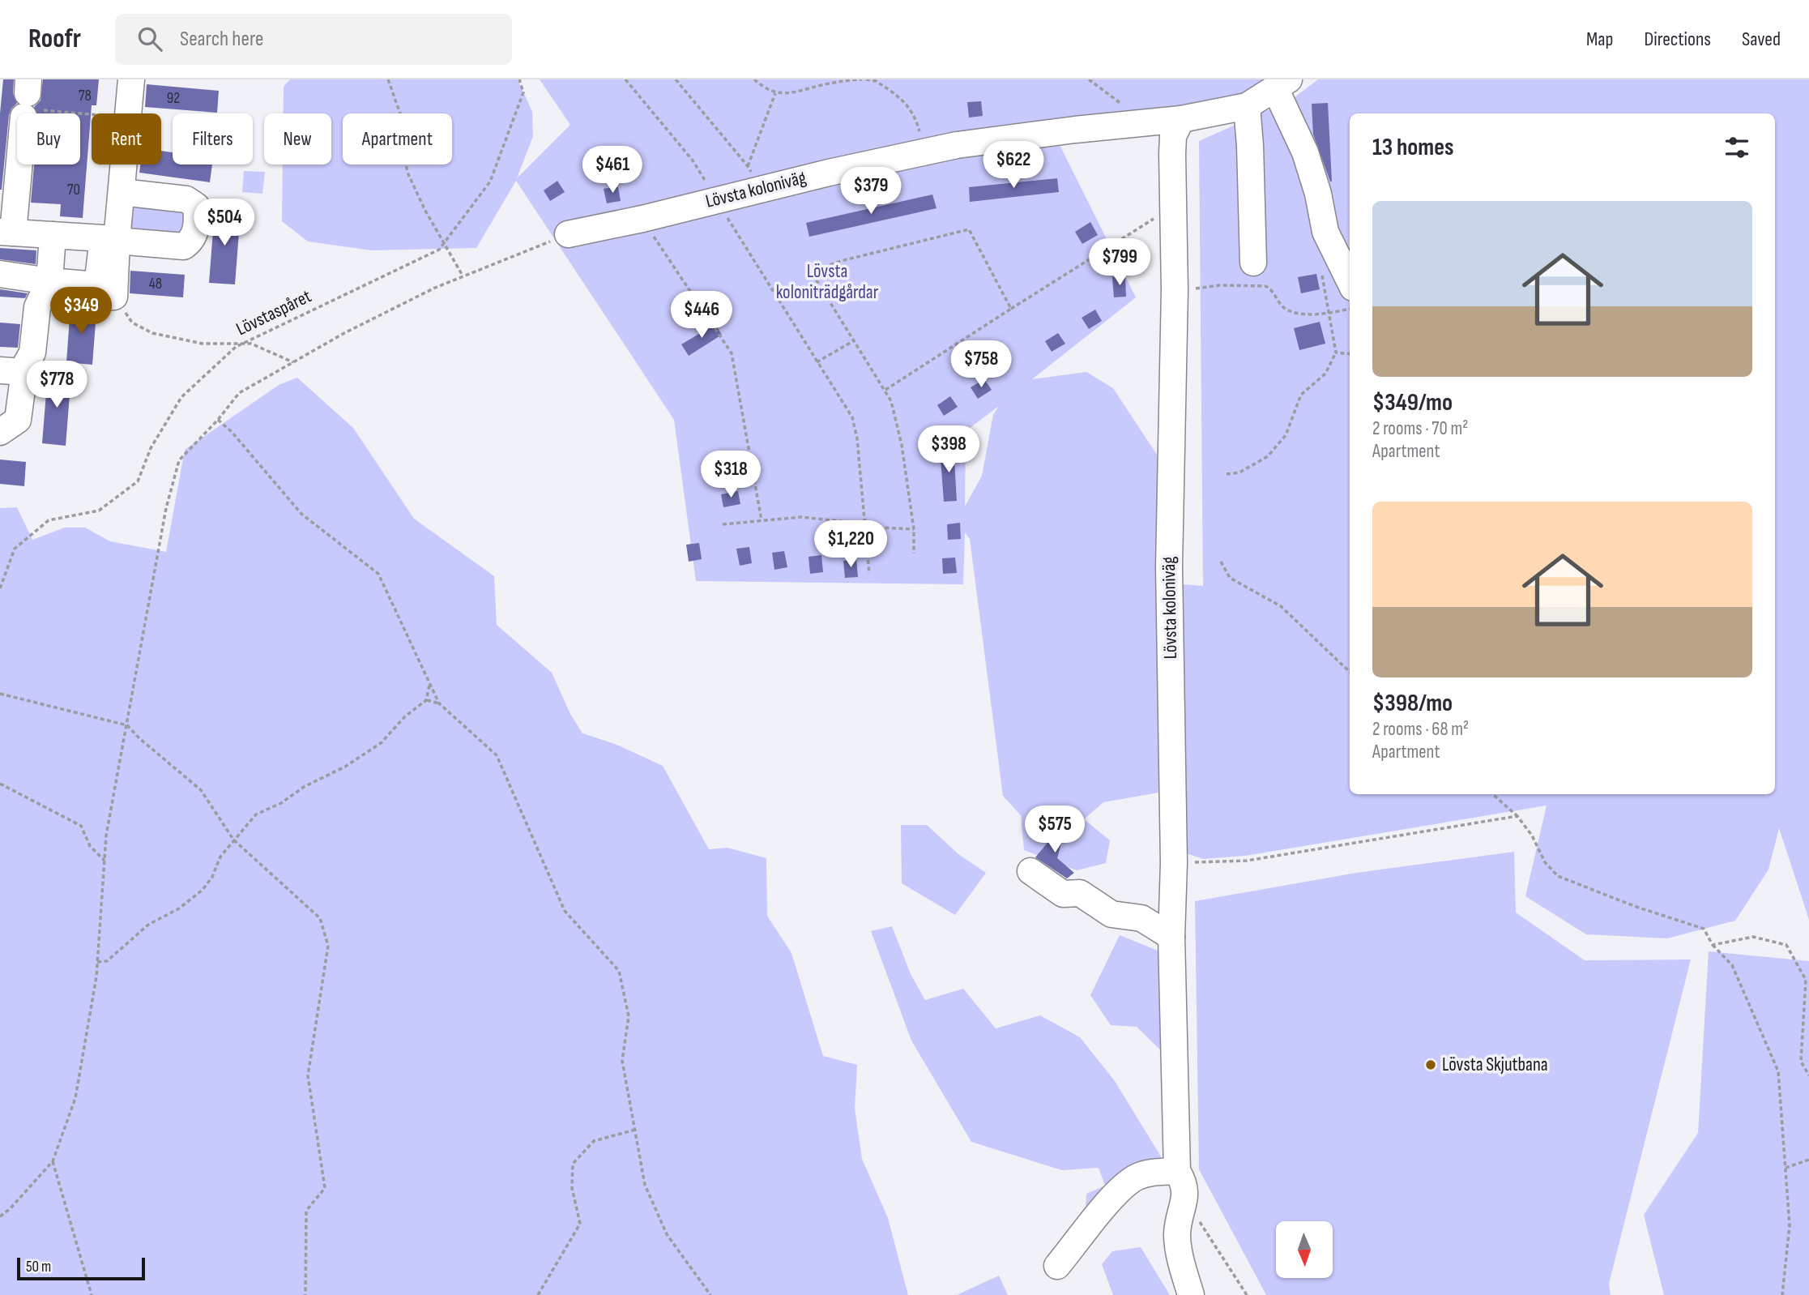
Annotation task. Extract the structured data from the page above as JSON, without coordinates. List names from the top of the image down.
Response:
{
  "streets": {
    "street": ["Lövsta koloniväg"],
    "path": ["Lövstaspåret"]
  },
  "parks": ["Lövsta koloniträdgårdar"],
  "places": ["Lövsta Skjutbana"],
  "house_numbers": [
    "78",
    "92",
    "70",
    "48"
  ],
  "scale_bar": "50 m",
  "north": "bottom",
  "page": {
    "header": "Roofr",
    "search": "Search here",
    "nav": ["Map", "Directions", "Saved"],
    "chip": [
      "Buy",
      "Rent",
      "Filters",
      "New",
      "Apartment"
    ],
    "heading": "13 homes",
    "price": [
      "$622",
      "$461",
      "$379",
      "$504",
      "$799",
      "$349",
      "$446",
      "$758",
      "$778",
      "$398",
      "$318",
      "$1,220",
      "$575"
    ],
    "list": [
      {
        "name": "$349/mo",
        "note": "2 rooms · 70 m² · Apartment"
      },
      {
        "name": "$398/mo",
        "note": "2 rooms · 68 m² · Apartment"
      }
    ],
    "scale": "50 m"
  }
}
